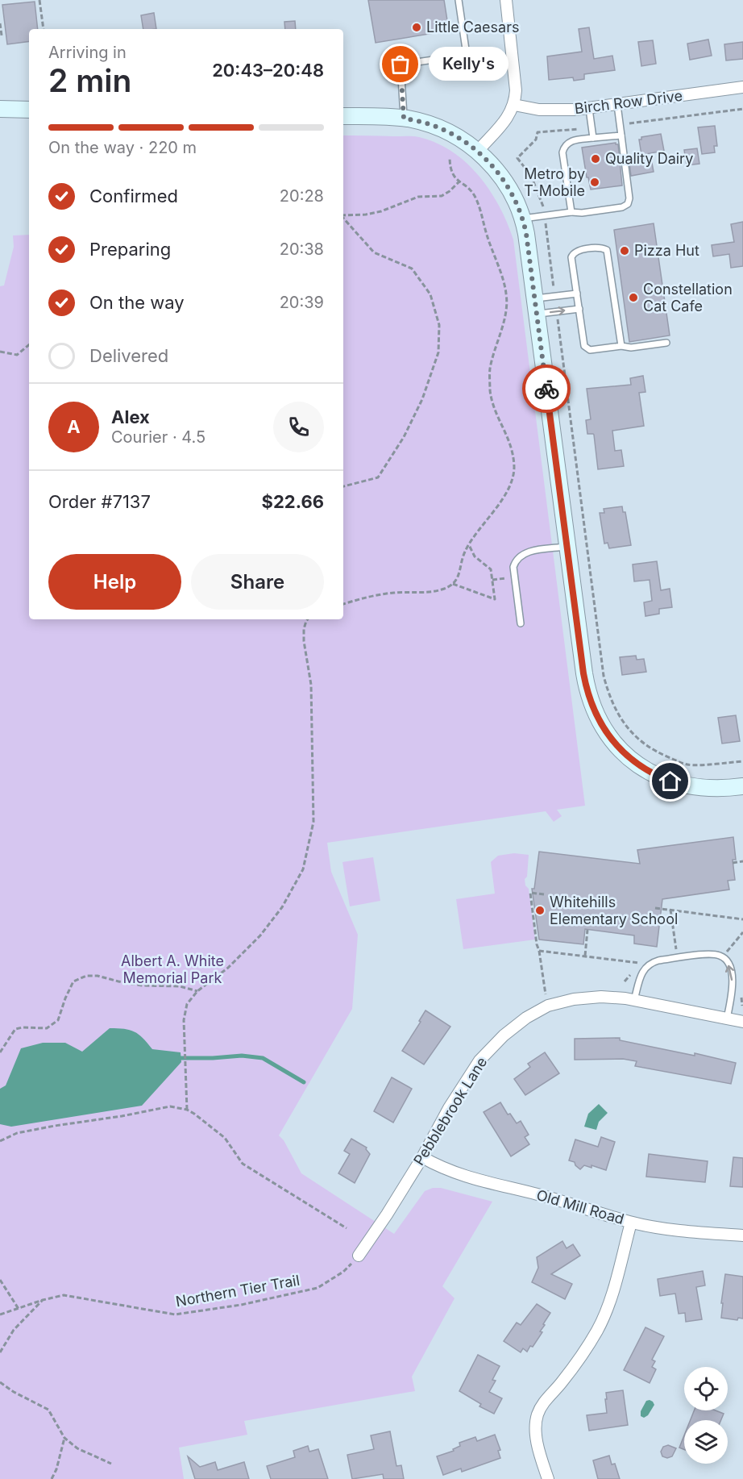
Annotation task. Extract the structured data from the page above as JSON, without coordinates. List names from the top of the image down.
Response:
{
  "streets": {
    "street": ["Birch Row Drive", "Pebblebrook Lane", "Old Mill Road"],
    "path": ["Northern Tier Trail"]
  },
  "crossings": [
    ["Pebblebrook Lane", "Old Mill Road"],
    ["Pebblebrook Lane", "Northern Tier Trail"]
  ],
  "parks": ["Albert A. White Memorial Park"],
  "places": [
    "Little Caesars",
    "Kelly's",
    "Quality Dairy",
    "Metro by T-Mobile",
    "Pizza Hut",
    "Constellation Cat Cafe",
    "Whitehills Elementary School"
  ],
  "page": {
    "heading": ["2 min", "Arriving in", "20:43–20:48"],
    "panel": [
      "Alex",
      "Courier · 4.5",
      "Order #7137",
      "$22.66"
    ],
    "bubble": "Kelly's",
    "bar": "On the way · 220 m",
    "list": [
      ["Confirmed", "20:28"],
      ["Preparing", "20:38"],
      ["On the way", "20:39"],
      "Delivered"
    ],
    "round": "A",
    "buttons": ["Help", "Share"]
  }
}
